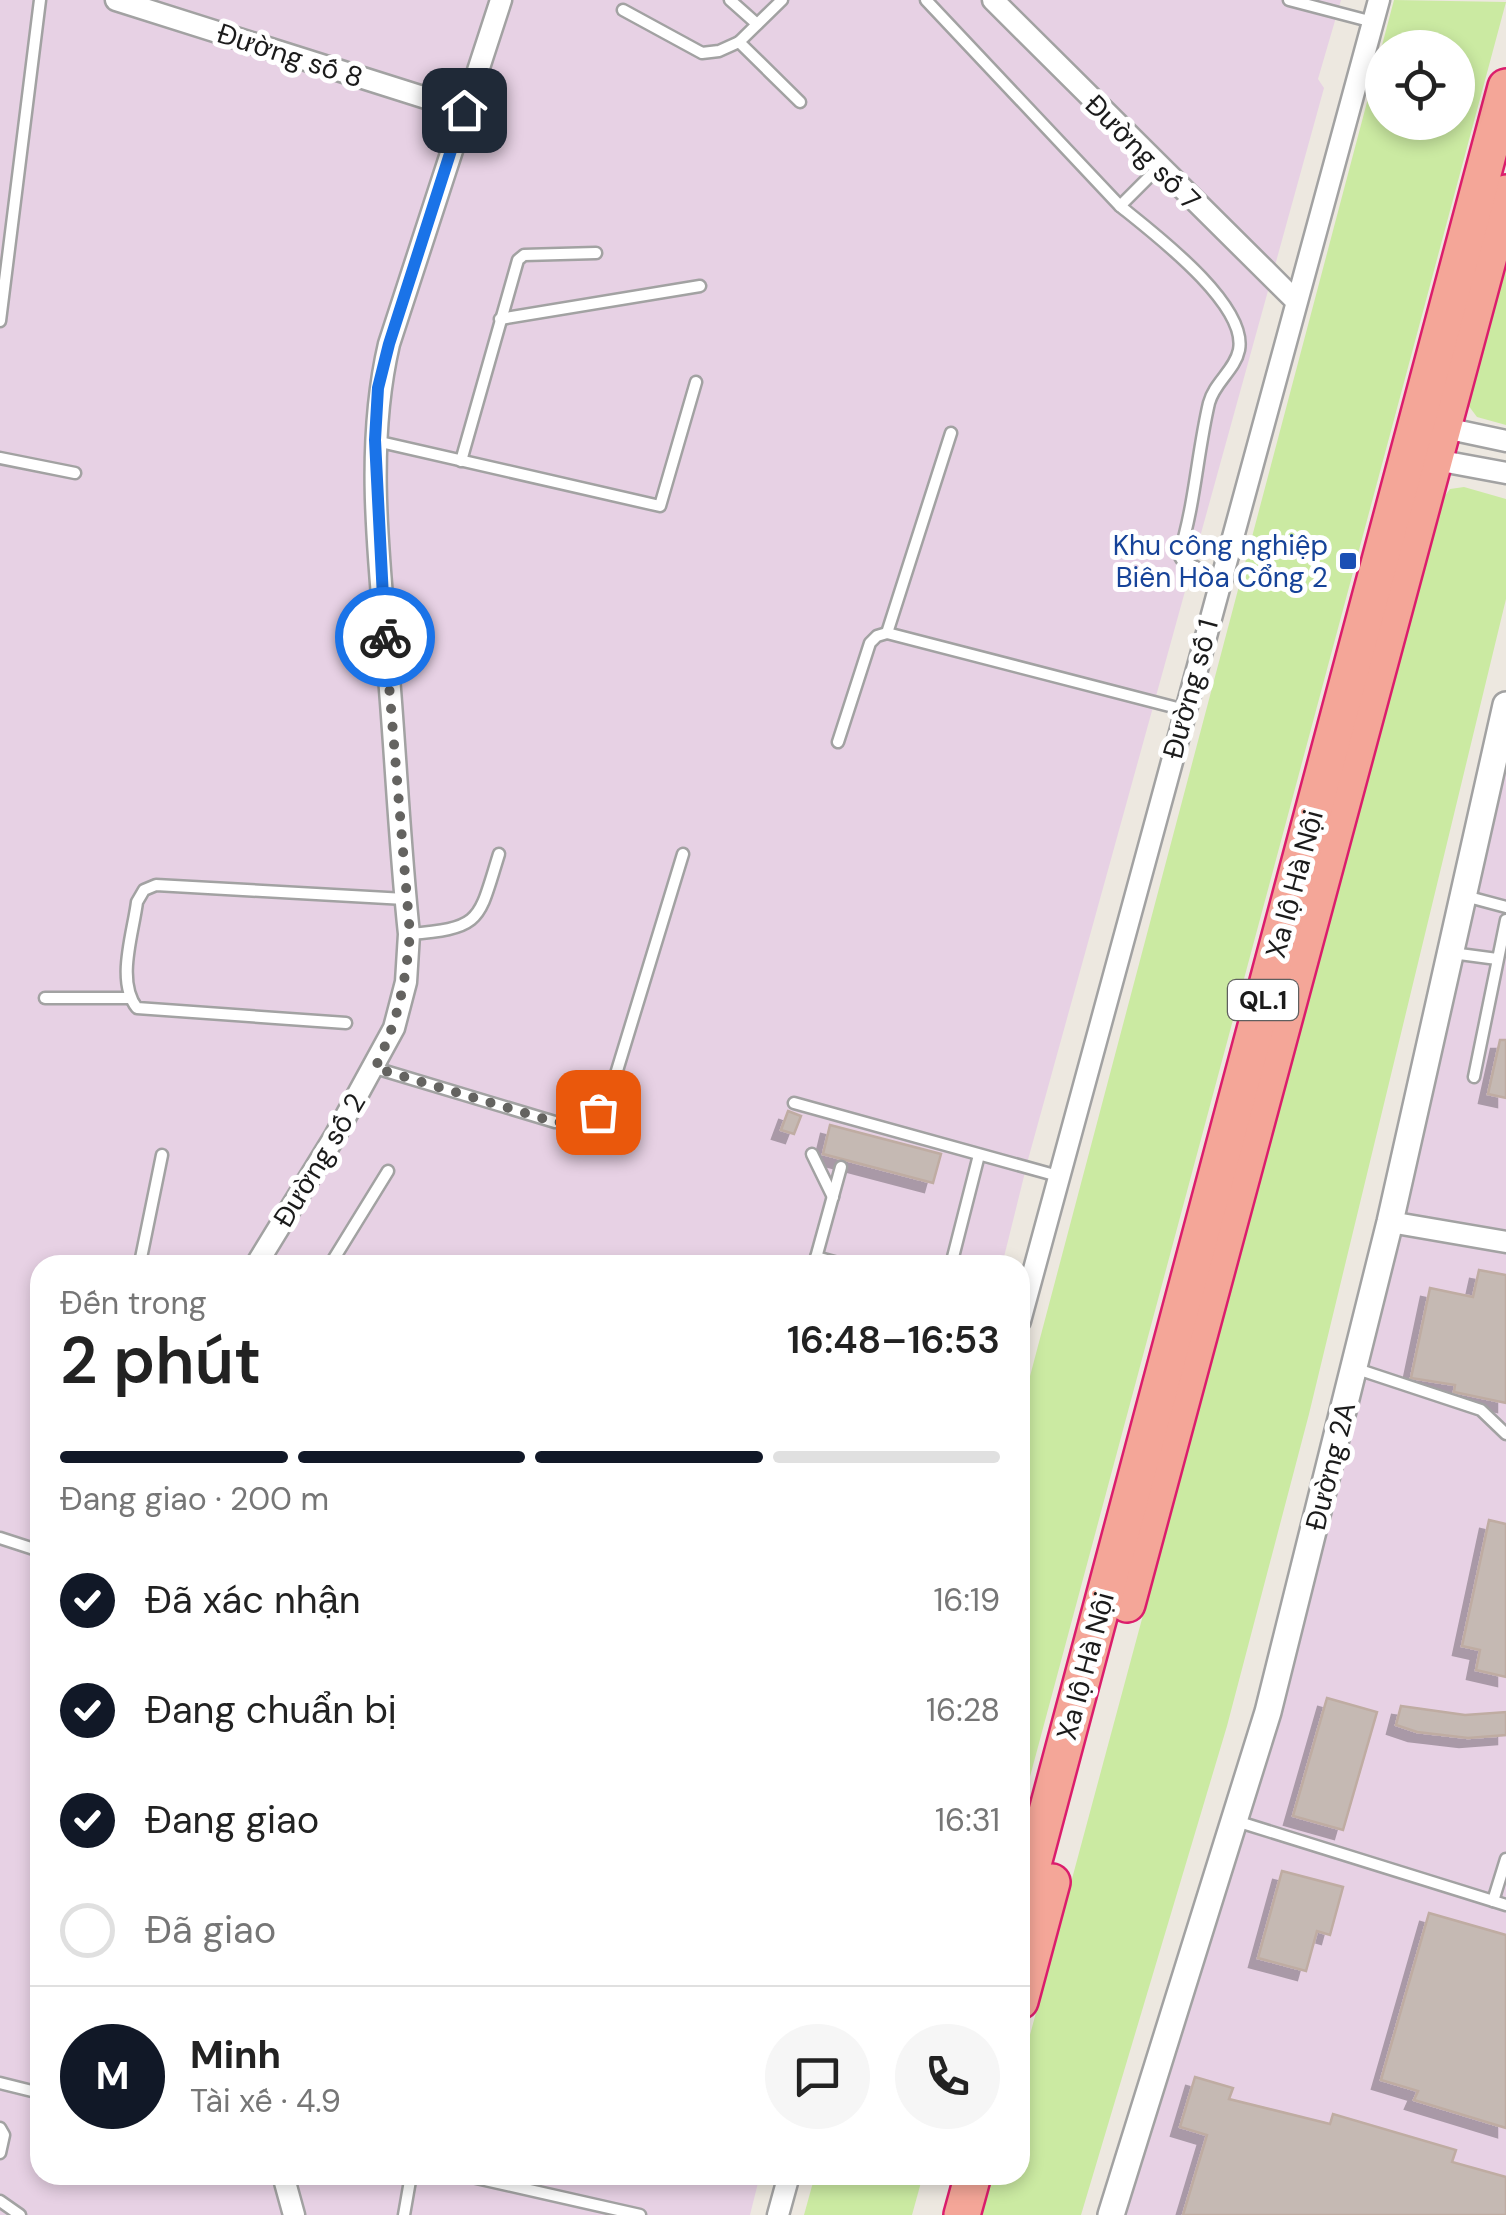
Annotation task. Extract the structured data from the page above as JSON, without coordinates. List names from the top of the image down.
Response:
{
  "streets": {
    "highway": ["Xa lộ Hà Nội", "QL.1"],
    "street": [
      "Đường số 8",
      "Đường số 7",
      "Đường số 1",
      "Đường số 2",
      "Đường 2A"
    ]
  },
  "crossings": [
    ["Đường số 8", "Đường số 2"],
    ["Đường số 7", "Đường số 1"]
  ],
  "places": {
    "transit": ["Khu công nghiệp Biên Hòa Cổng 2"]
  },
  "page": {
    "heading": ["2 phút", "Đến trong", "16:48–16:53"],
    "panel": ["Minh", "Tài xế · 4.9"],
    "bar": "Đang giao · 200 m",
    "list": [
      ["Đã xác nhận", "16:19"],
      ["Đang chuẩn bị", "16:28"],
      ["Đang giao", "16:31"],
      "Đã giao"
    ],
    "round": "M"
  }
}
